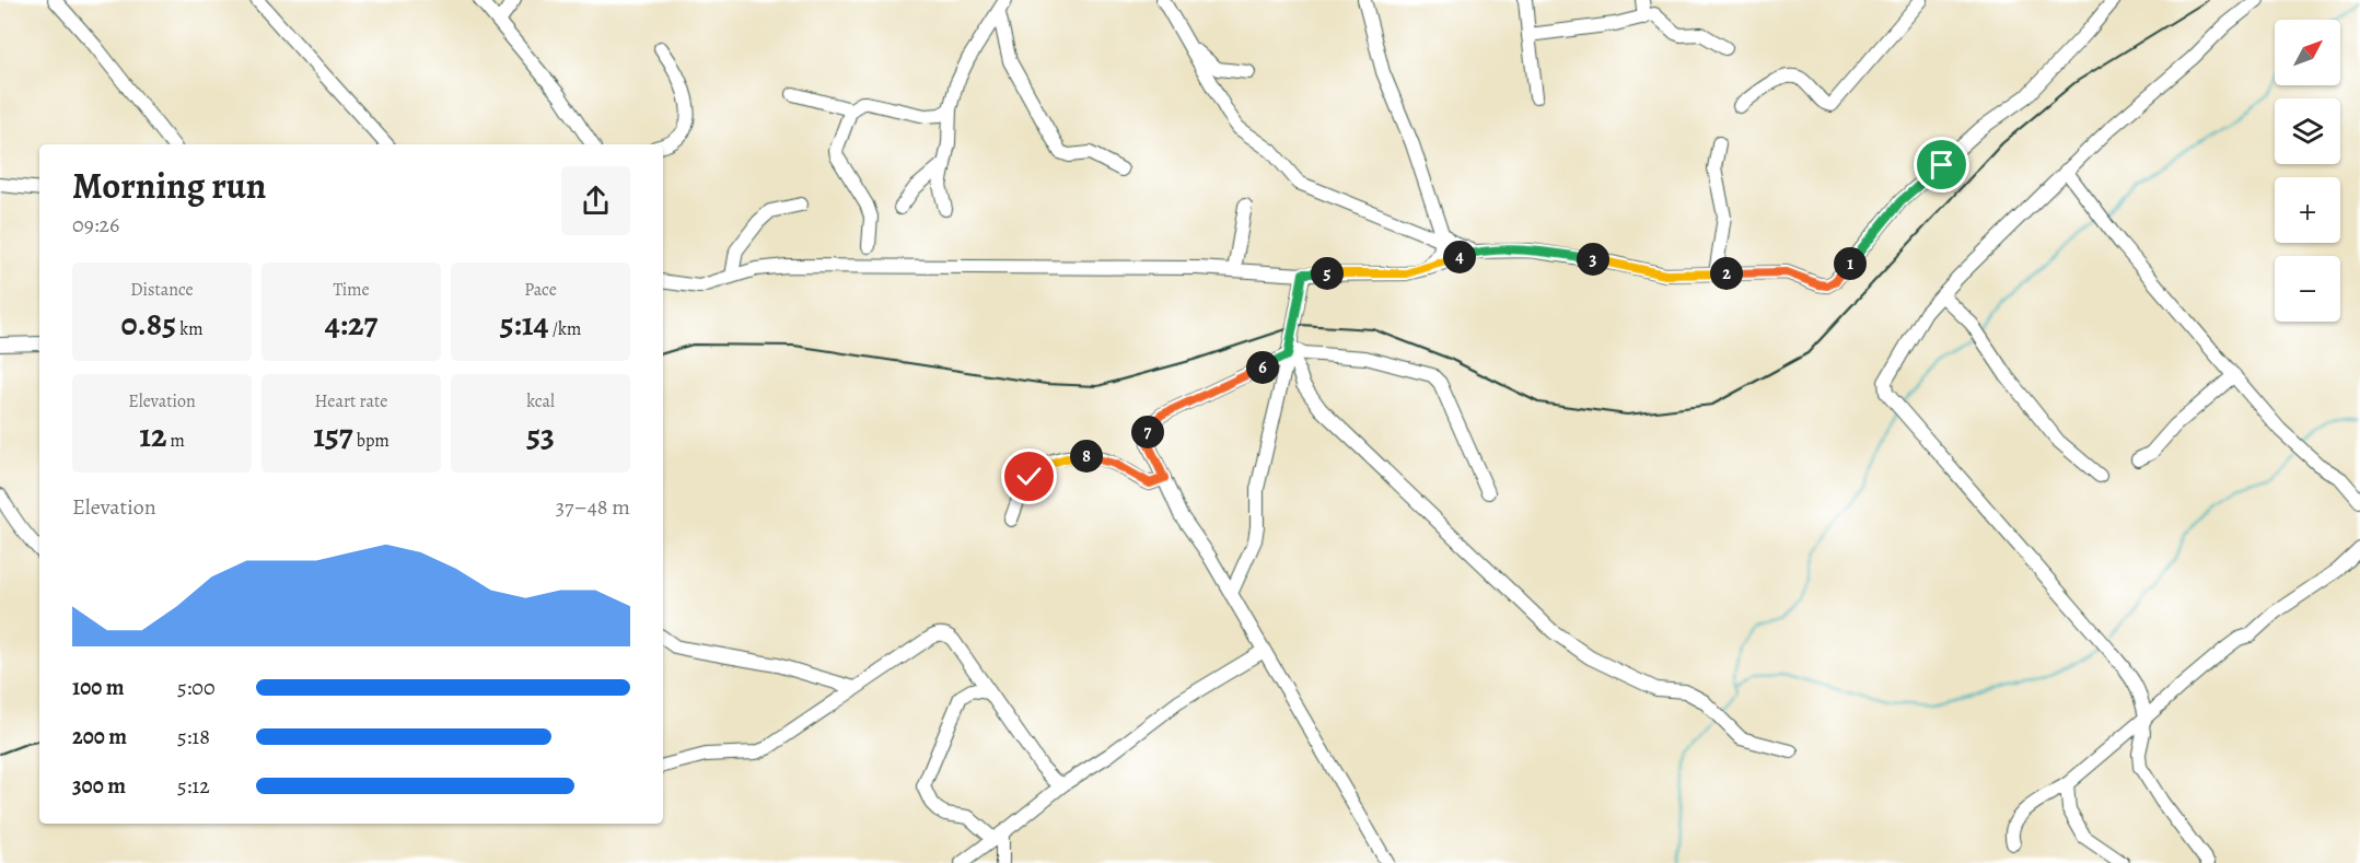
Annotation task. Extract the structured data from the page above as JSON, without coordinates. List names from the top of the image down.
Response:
{
  "north": "top right",
  "page": {
    "map_buttons": ["+", "−"],
    "heading": ["Morning run", "09:26"],
    "pins": [
      "4",
      "3",
      "1",
      "2",
      "5",
      "6",
      "7",
      "8"
    ],
    "stats": [
      ["Distance", "0.85 km"],
      ["Time", "4:27"],
      ["Pace", "5:14 /km"],
      ["Elevation", "12 m"],
      ["Heart rate", "157 bpm"],
      ["kcal", "53"]
    ],
    "chart": ["Elevation", "37–48 m"],
    "list": [
      {
        "name": "100 m",
        "note": "5:00"
      },
      {
        "name": "200 m",
        "note": "5:18"
      },
      {
        "name": "300 m",
        "note": "5:12"
      }
    ]
  }
}
